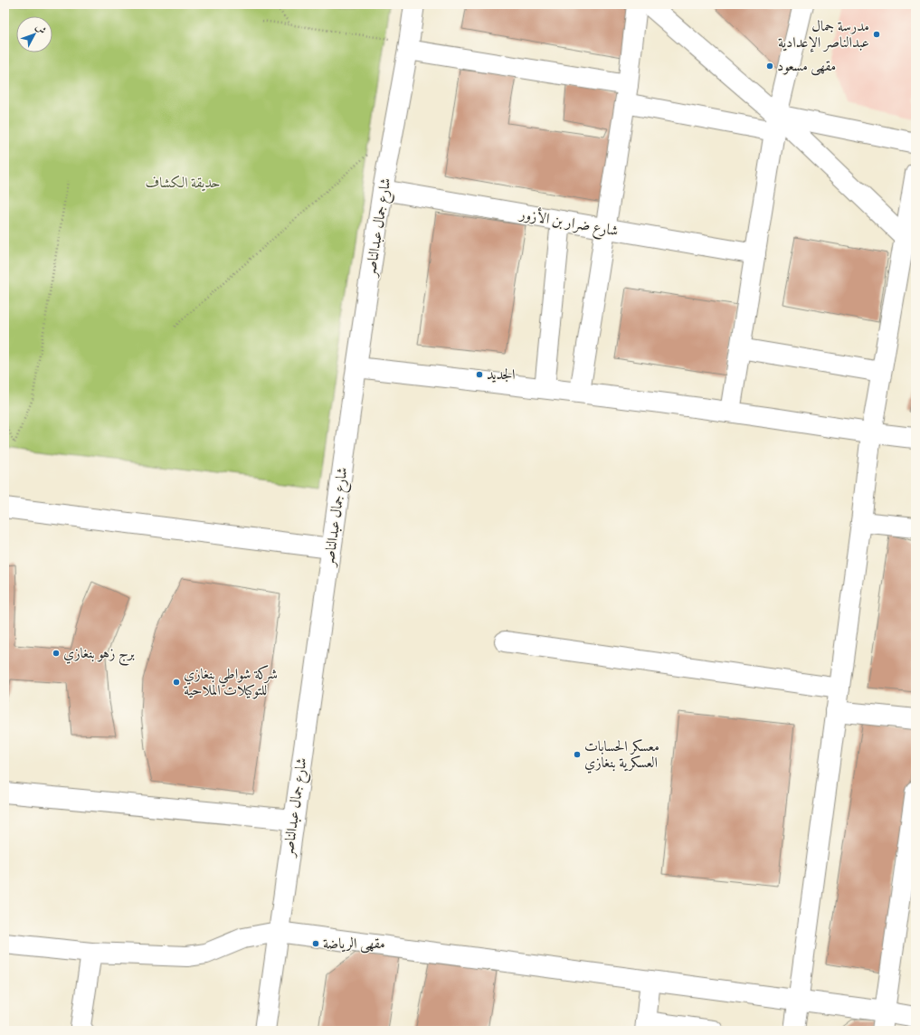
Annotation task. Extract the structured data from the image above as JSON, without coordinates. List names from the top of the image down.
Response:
{
  "streets": {
    "street": ["شارع ضرار بن الأزور", "شارع جمال عبدالناصر"]
  },
  "crossings": [
    ["شارع ضرار بن الأزور", "شارع جمال عبدالناصر"]
  ],
  "parks": ["حديقة الكشاف"],
  "places": [
    "مدرسة جمال عبدالناصر الإعدادية",
    "مقهى مسعود",
    "الجديد",
    "برج زهو بنغازي",
    "شركة شواطي بنغازي للتوكيلات الملاحية",
    "معسكر الحسابات العسكرية بنغازي",
    "مقهى الرياضة"
  ],
  "north": "top right"
}
